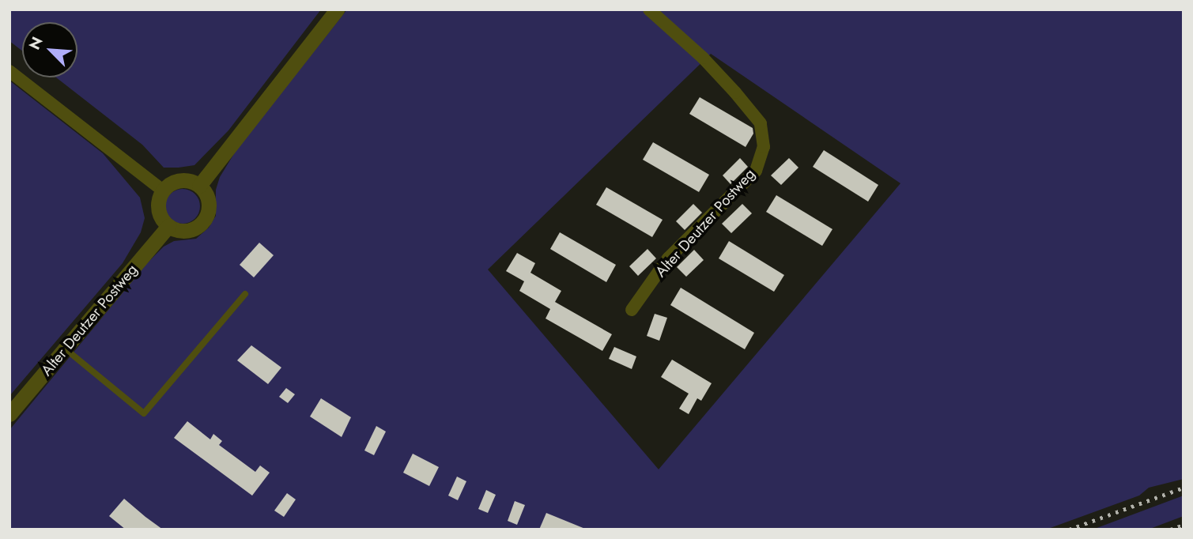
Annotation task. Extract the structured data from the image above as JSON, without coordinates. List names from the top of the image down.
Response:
{
  "streets": {
    "street": ["Alter Deutzer Postweg"]
  },
  "north": "top left"
}
